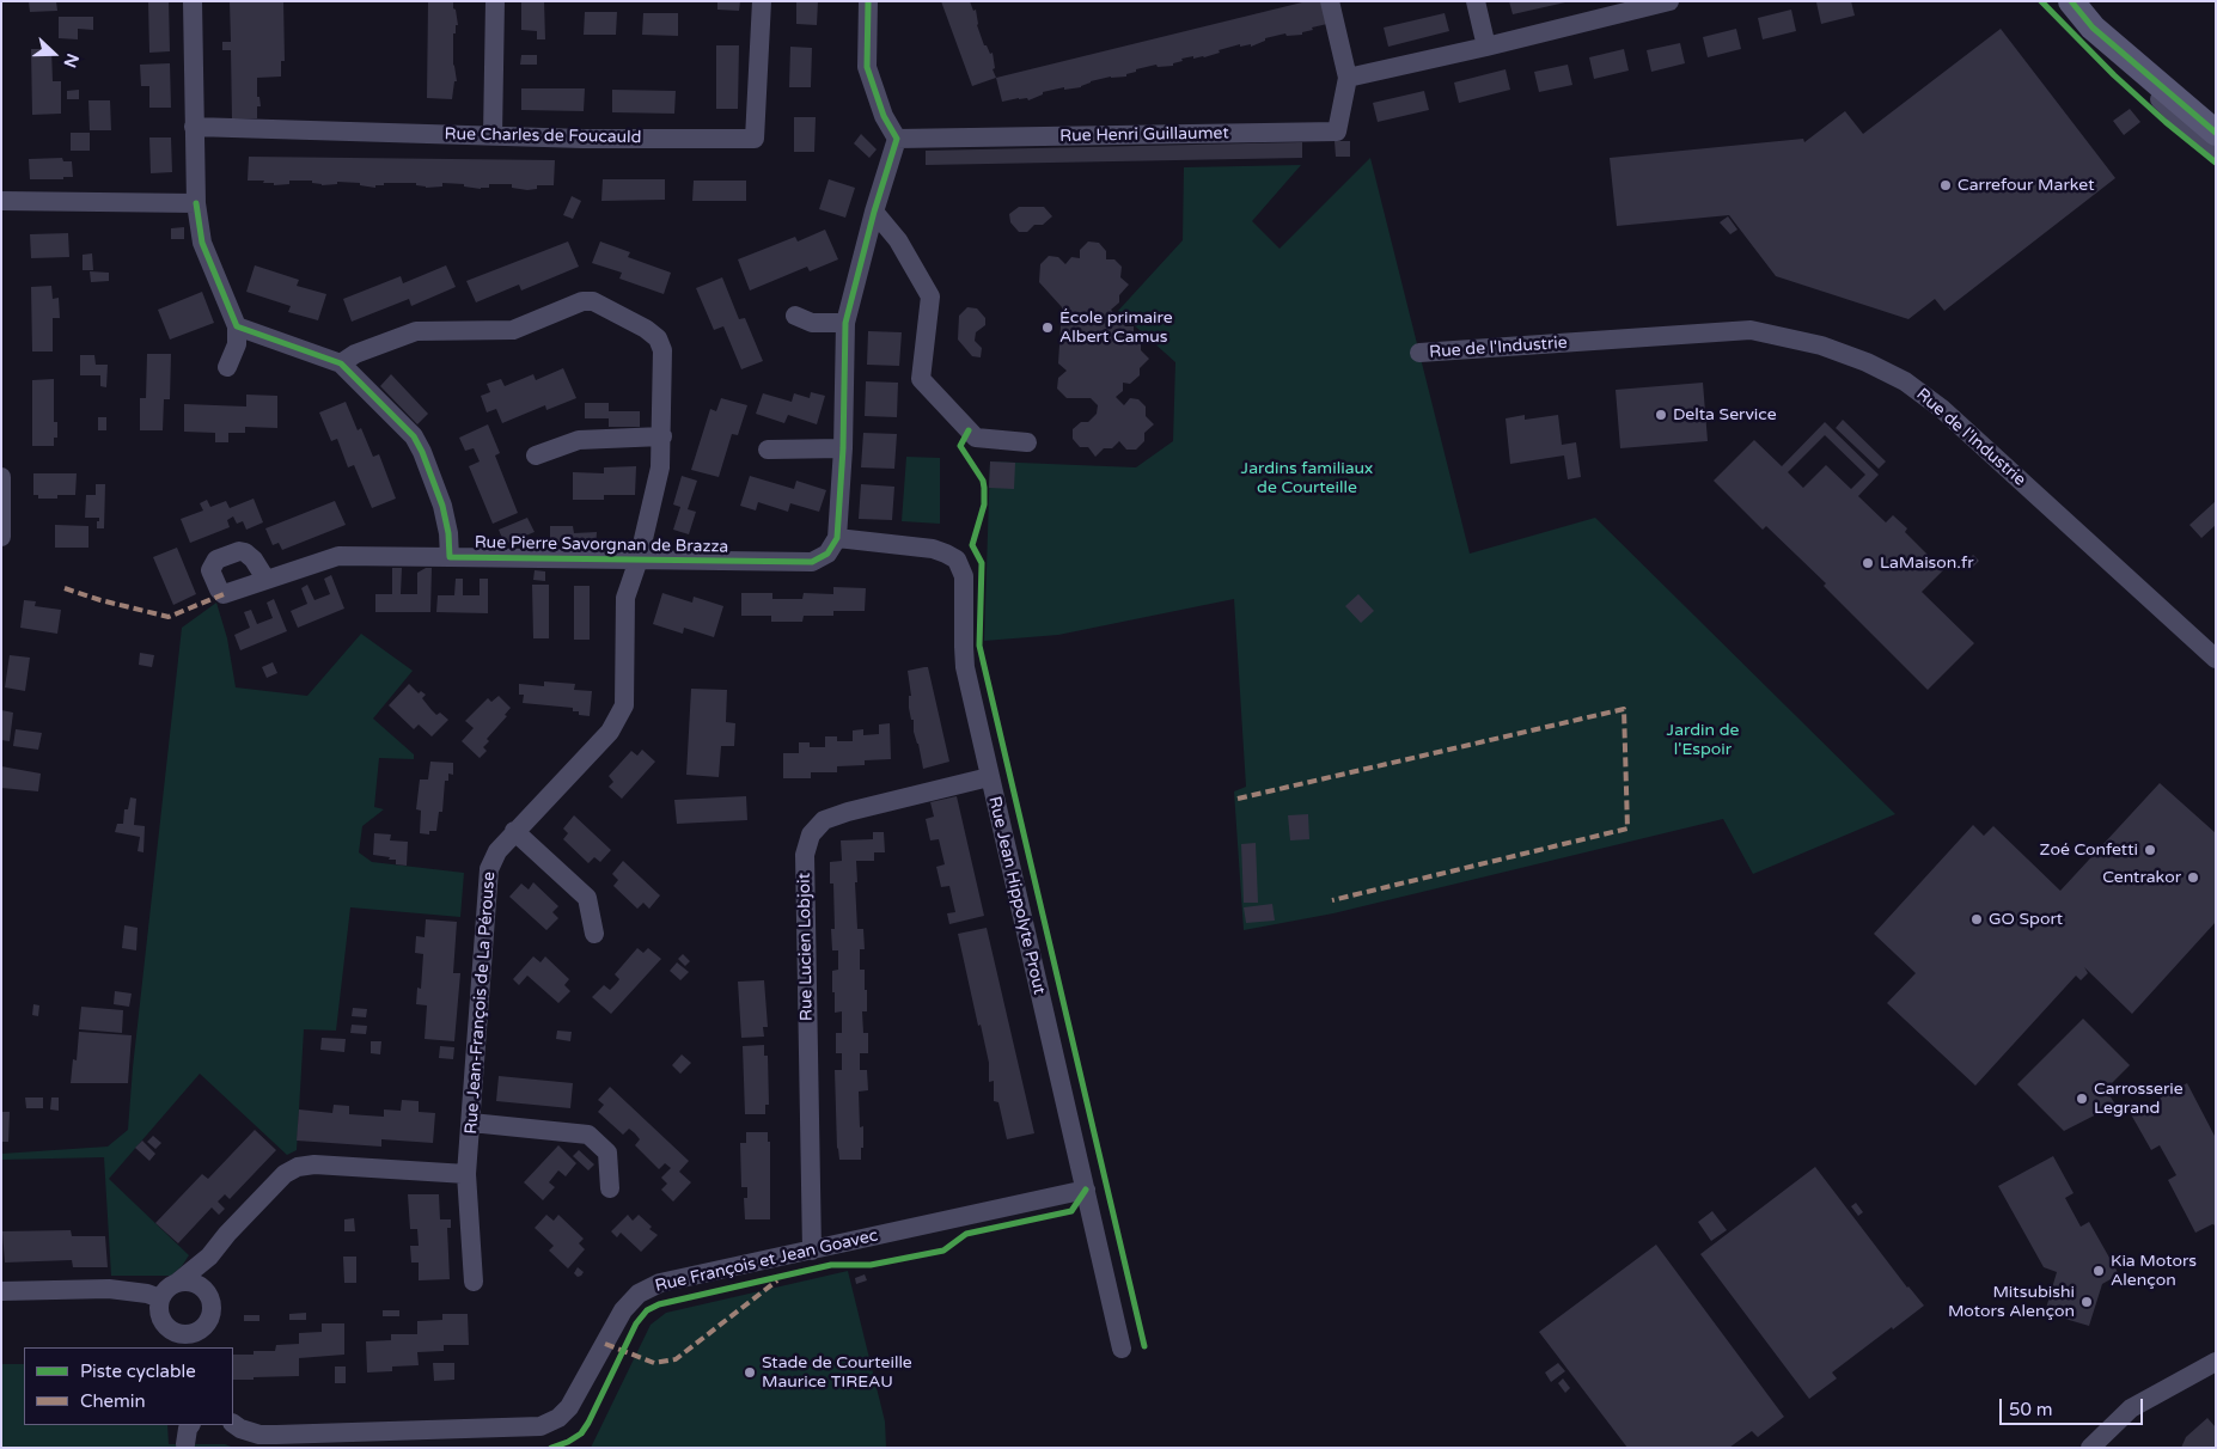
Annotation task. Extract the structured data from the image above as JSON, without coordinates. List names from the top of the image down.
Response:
{
  "streets": {
    "street": [
      "Rue Henri Guillaumet",
      "Rue Charles de Foucauld",
      "Rue de l'Industrie",
      "Rue Pierre Savorgnan de Brazza",
      "Rue Jean Hippolyte Prout",
      "Rue Lucien Lobjoit",
      "Rue Jean-François de La Pérouse",
      "Rue François et Jean Goavec"
    ]
  },
  "crossings": [
    ["Rue Pierre Savorgnan de Brazza", "Rue Jean Hippolyte Prout"],
    ["Rue Pierre Savorgnan de Brazza", "Rue Jean-François de La Pérouse"],
    ["Rue Jean Hippolyte Prout", "Rue Lucien Lobjoit"],
    ["Rue Jean Hippolyte Prout", "Rue François et Jean Goavec"],
    ["Rue Lucien Lobjoit", "Rue François et Jean Goavec"]
  ],
  "parks": ["Jardins familiaux de Courteille", "Jardin de l'Espoir"],
  "places": [
    "Carrefour Market",
    "École primaire Albert Camus",
    "Delta Service",
    "LaMaison.fr",
    "Zoé Confetti",
    "Centrakor",
    "GO Sport",
    "Carrosserie Legrand",
    "Kia Motors Alençon",
    "Mitsubishi Motors Alençon",
    "Stade de Courteille Maurice TIREAU"
  ],
  "legend": ["Piste cyclable", "Chemin"],
  "scale_bar": "50 m",
  "north": "right"
}
